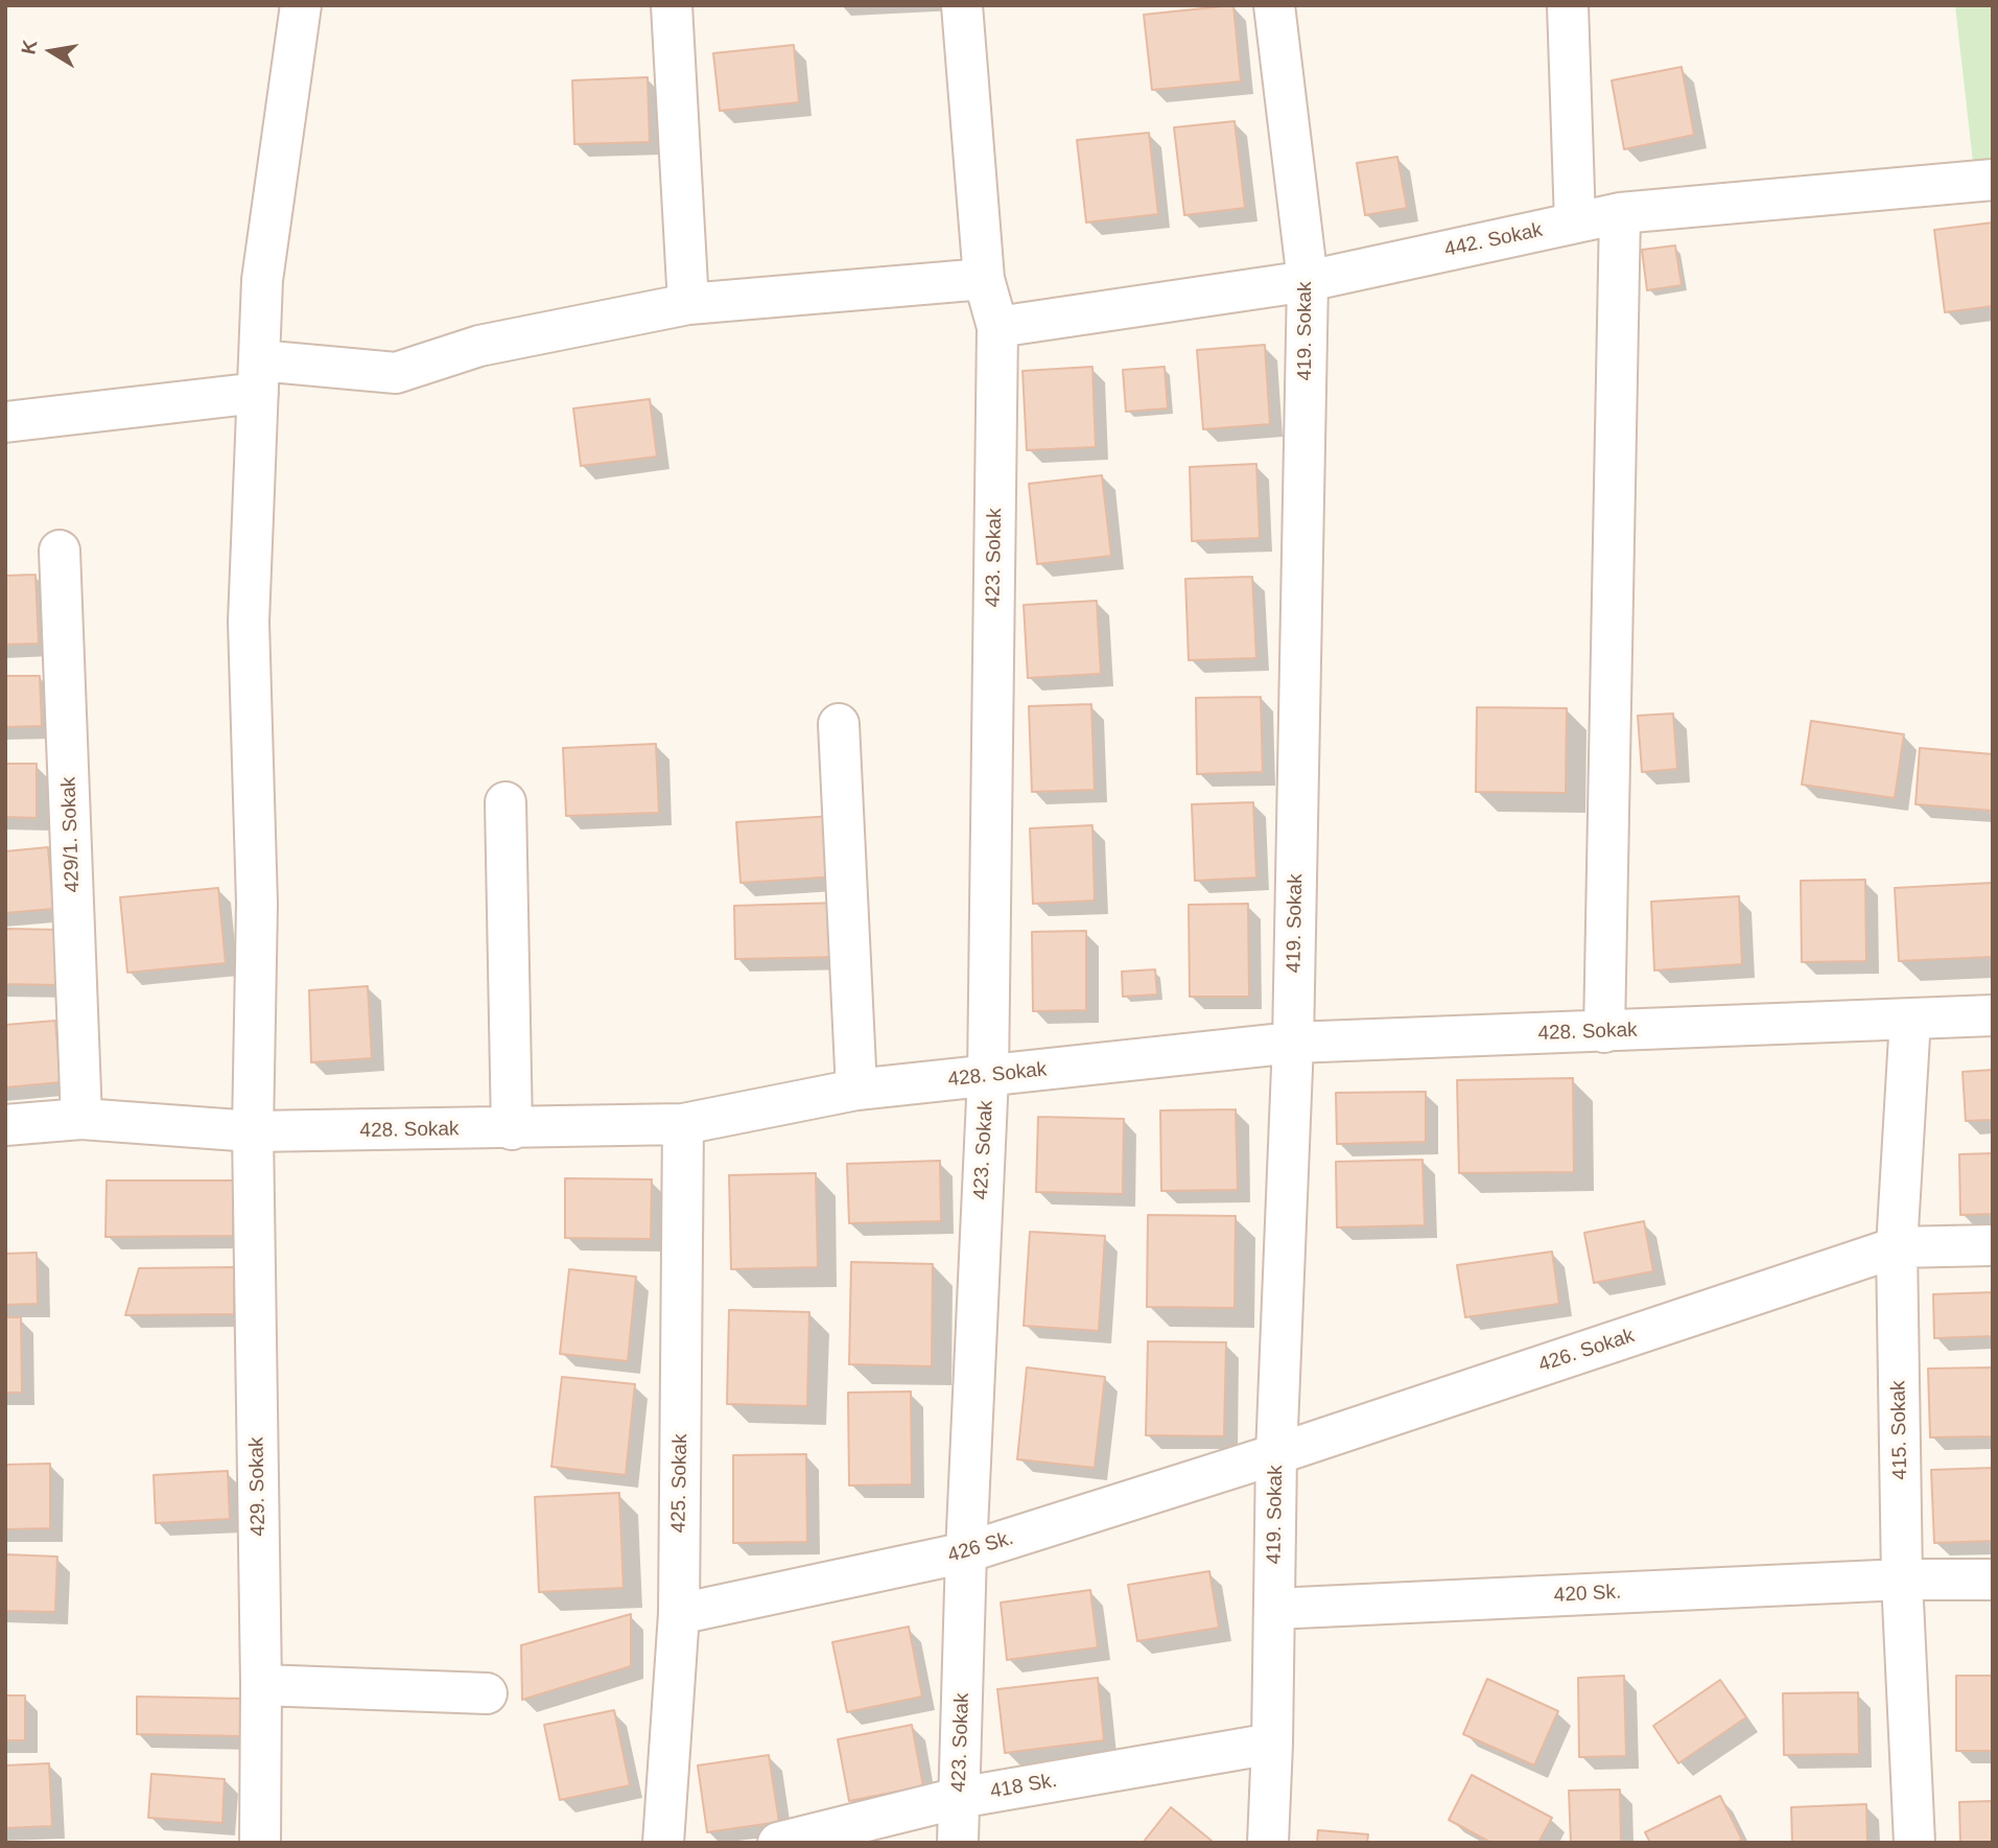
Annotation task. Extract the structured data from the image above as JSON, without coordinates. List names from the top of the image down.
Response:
{
  "streets": {
    "street": [
      "442. Sokak",
      "419. Sokak",
      "423. Sokak",
      "429/1. Sokak",
      "428. Sokak",
      "426. Sokak",
      "415. Sokak",
      "425. Sokak",
      "429. Sokak",
      "426 Sk.",
      "420 Sk.",
      "418 Sk."
    ]
  },
  "crossings": [
    ["442. Sokak", "419. Sokak"],
    ["442. Sokak", "423. Sokak"],
    ["419. Sokak", "428. Sokak"],
    ["419. Sokak", "426. Sokak"],
    ["419. Sokak", "426 Sk."],
    ["419. Sokak", "420 Sk."],
    ["419. Sokak", "418 Sk."],
    ["423. Sokak", "428. Sokak"],
    ["423. Sokak", "426 Sk."],
    ["423. Sokak", "418 Sk."],
    ["429/1. Sokak", "428. Sokak"],
    ["428. Sokak", "415. Sokak"],
    ["428. Sokak", "425. Sokak"],
    ["428. Sokak", "429. Sokak"],
    ["426. Sokak", "415. Sokak"],
    ["426. Sokak", "426 Sk."],
    ["415. Sokak", "420 Sk."],
    ["425. Sokak", "426 Sk."]
  ],
  "north": "left"
}
